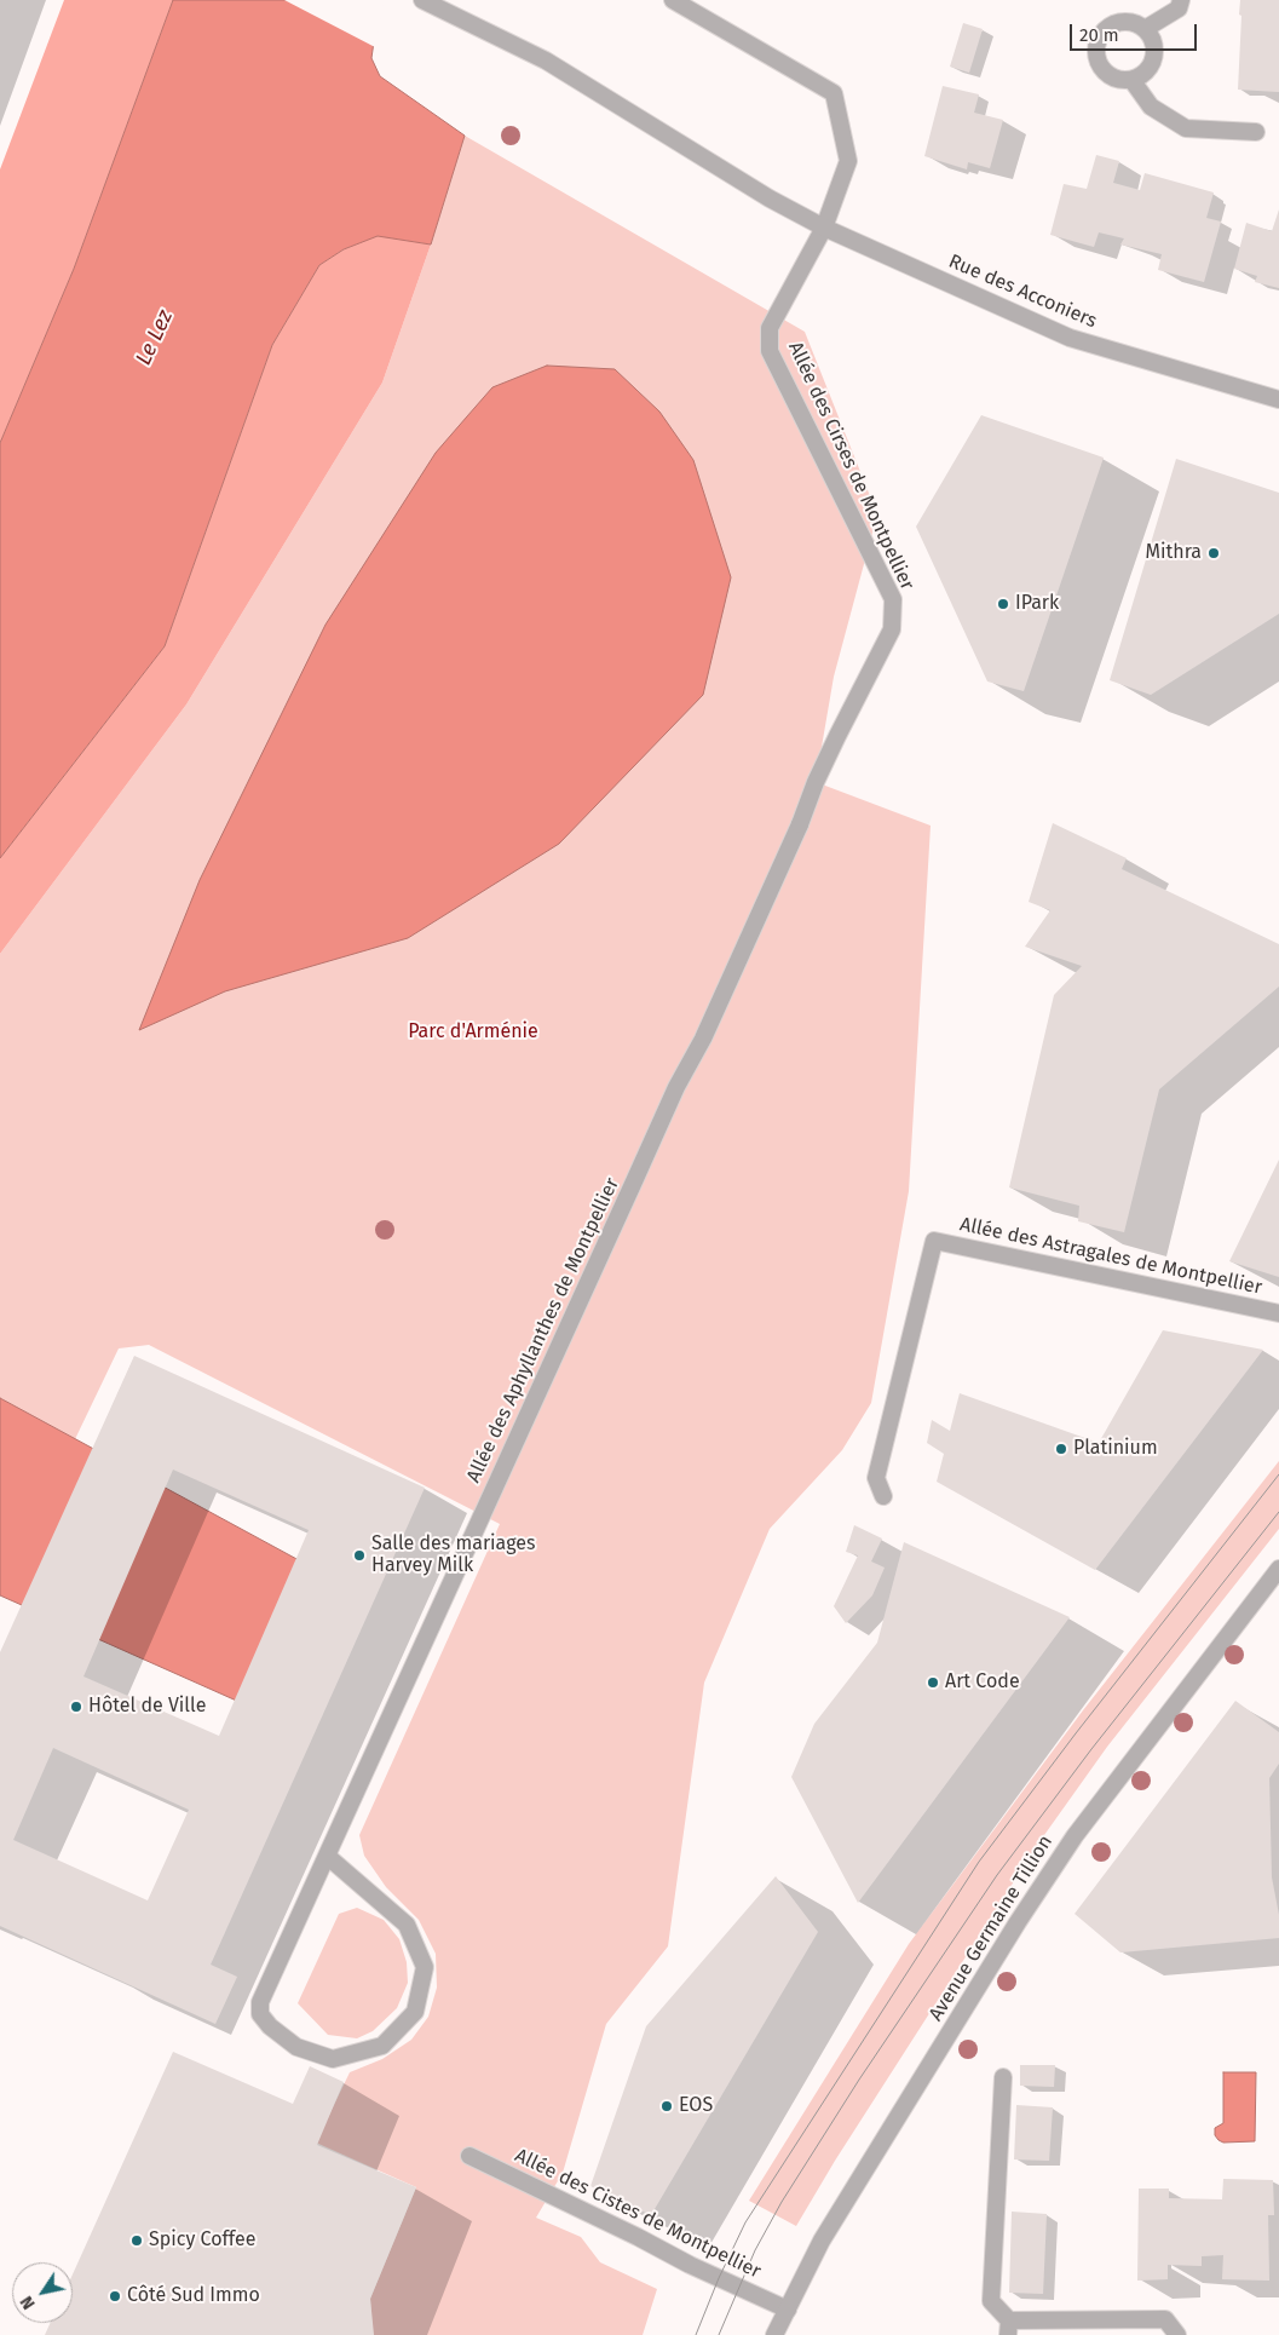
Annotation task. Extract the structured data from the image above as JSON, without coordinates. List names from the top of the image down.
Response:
{
  "streets": {
    "street": [
      "Rue des Acconiers",
      "Allée des Cirses de Montpellier",
      "Allée des Astragales de Montpellier",
      "Allée des Aphyllanthes de Montpellier",
      "Avenue Germaine Tillion",
      "Allée des Cistes de Montpellier"
    ]
  },
  "crossings": [
    ["Rue des Acconiers", "Allée des Cirses de Montpellier"],
    ["Allée des Cirses de Montpellier", "Allée des Aphyllanthes de Montpellier"],
    ["Avenue Germaine Tillion", "Allée des Cistes de Montpellier"]
  ],
  "water": ["Le Lez"],
  "parks": ["Parc d'Arménie"],
  "places": [
    "Mithra",
    "IPark",
    "Platinium",
    "Salle des mariages Harvey Milk",
    "Art Code",
    "Hôtel de Ville",
    "EOS",
    "Spicy Coffee",
    "Côté Sud Immo"
  ],
  "scale_bar": "20 m",
  "north": "bottom left"
}
